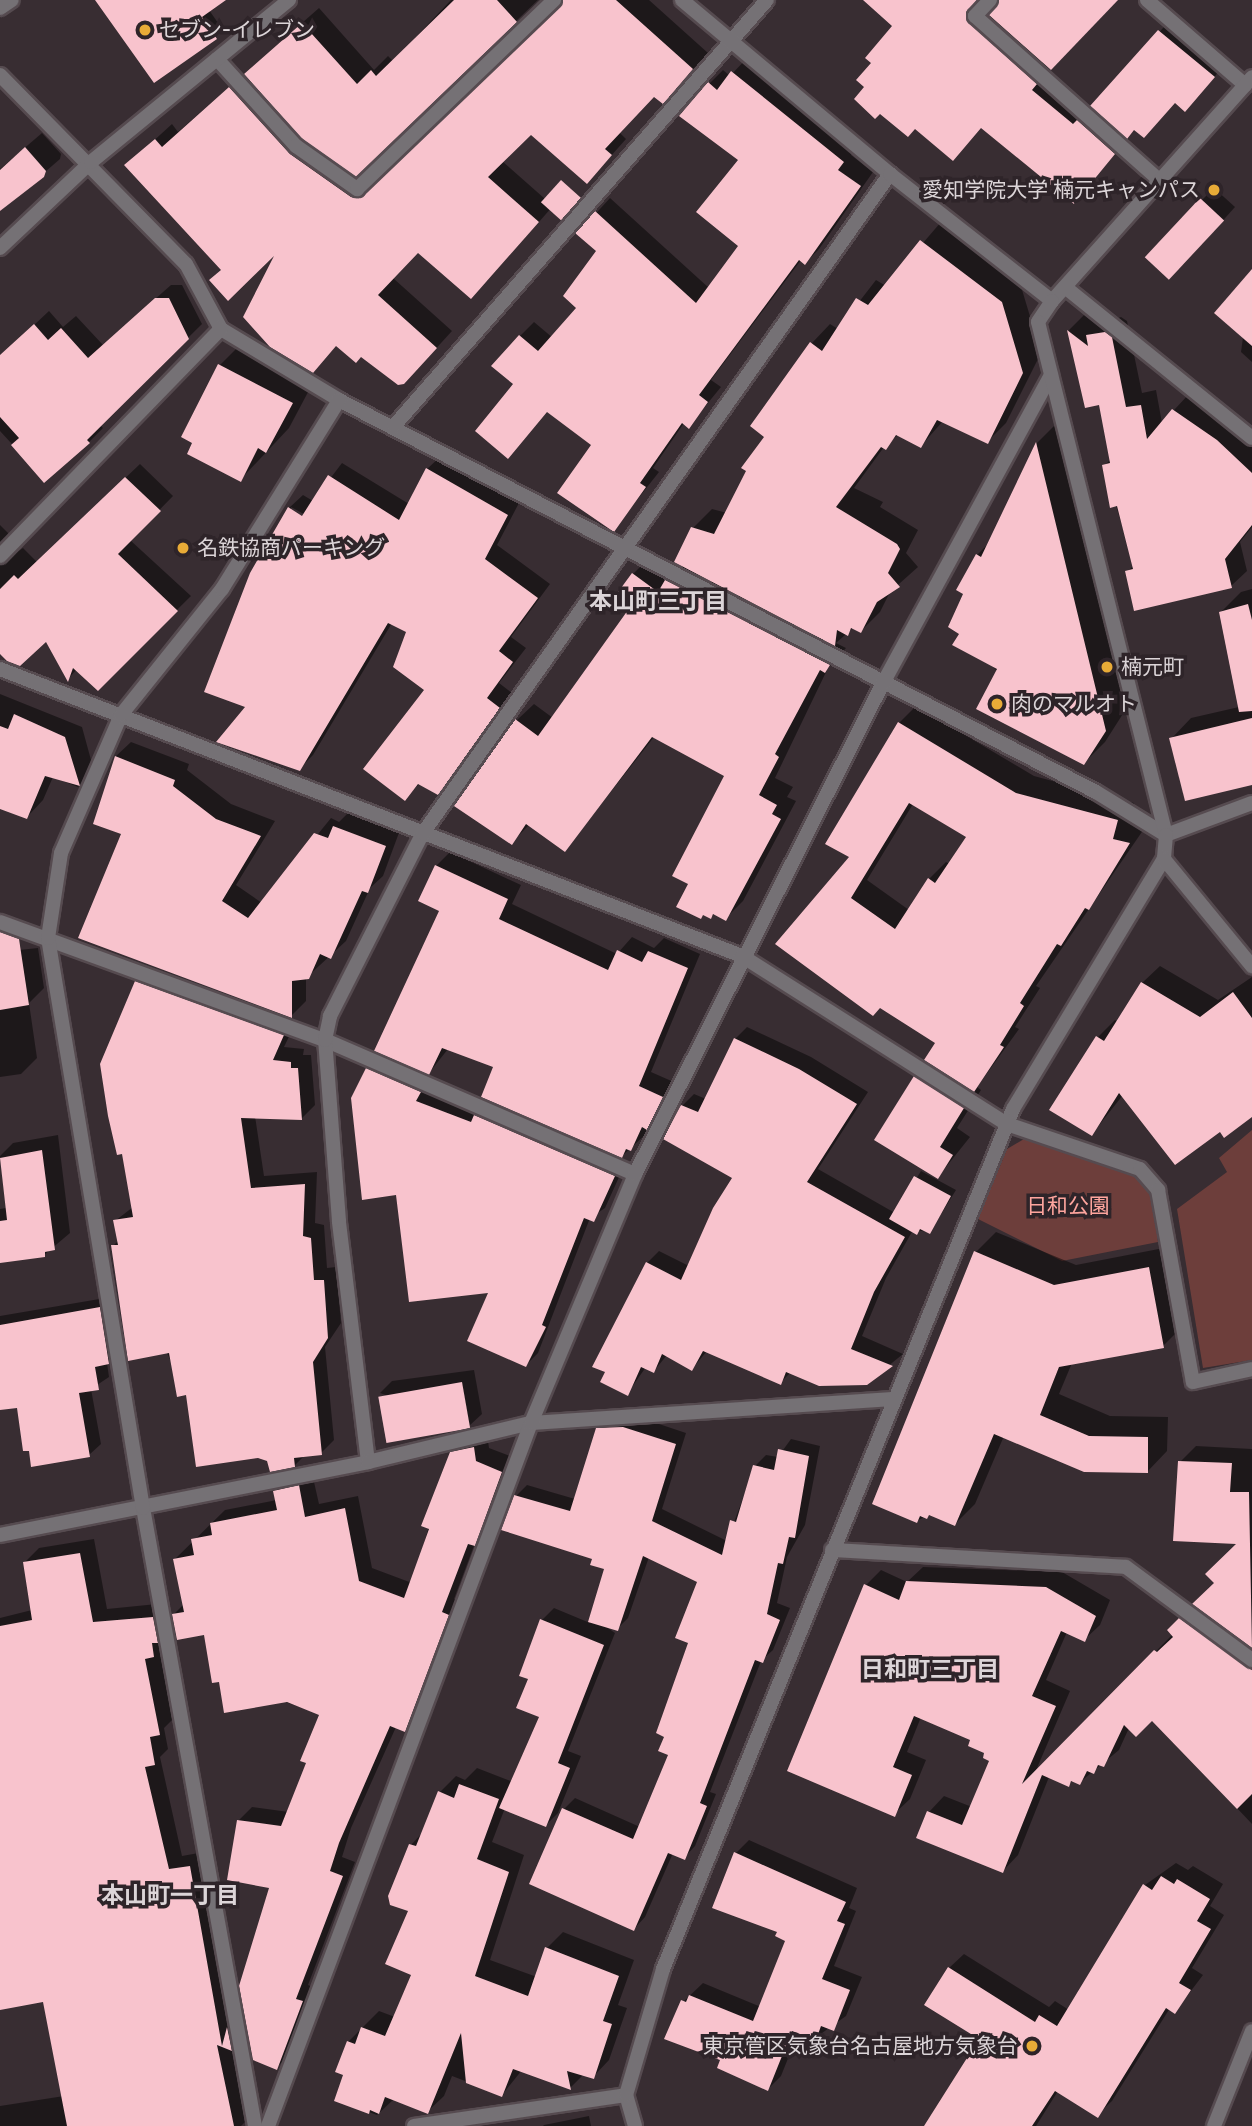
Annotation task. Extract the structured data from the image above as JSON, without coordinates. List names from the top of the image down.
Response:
{
  "districts": ["本山町三丁目", "日和町三丁目", "本山町一丁目"],
  "parks": ["日和公園"],
  "places": [
    "セブン-イレブン",
    "愛知学院大学 楠元キャンパス",
    "名鉄協商パーキング",
    "楠元町",
    "肉のマルオト",
    "東京管区気象台名古屋地方気象台"
  ]
}
